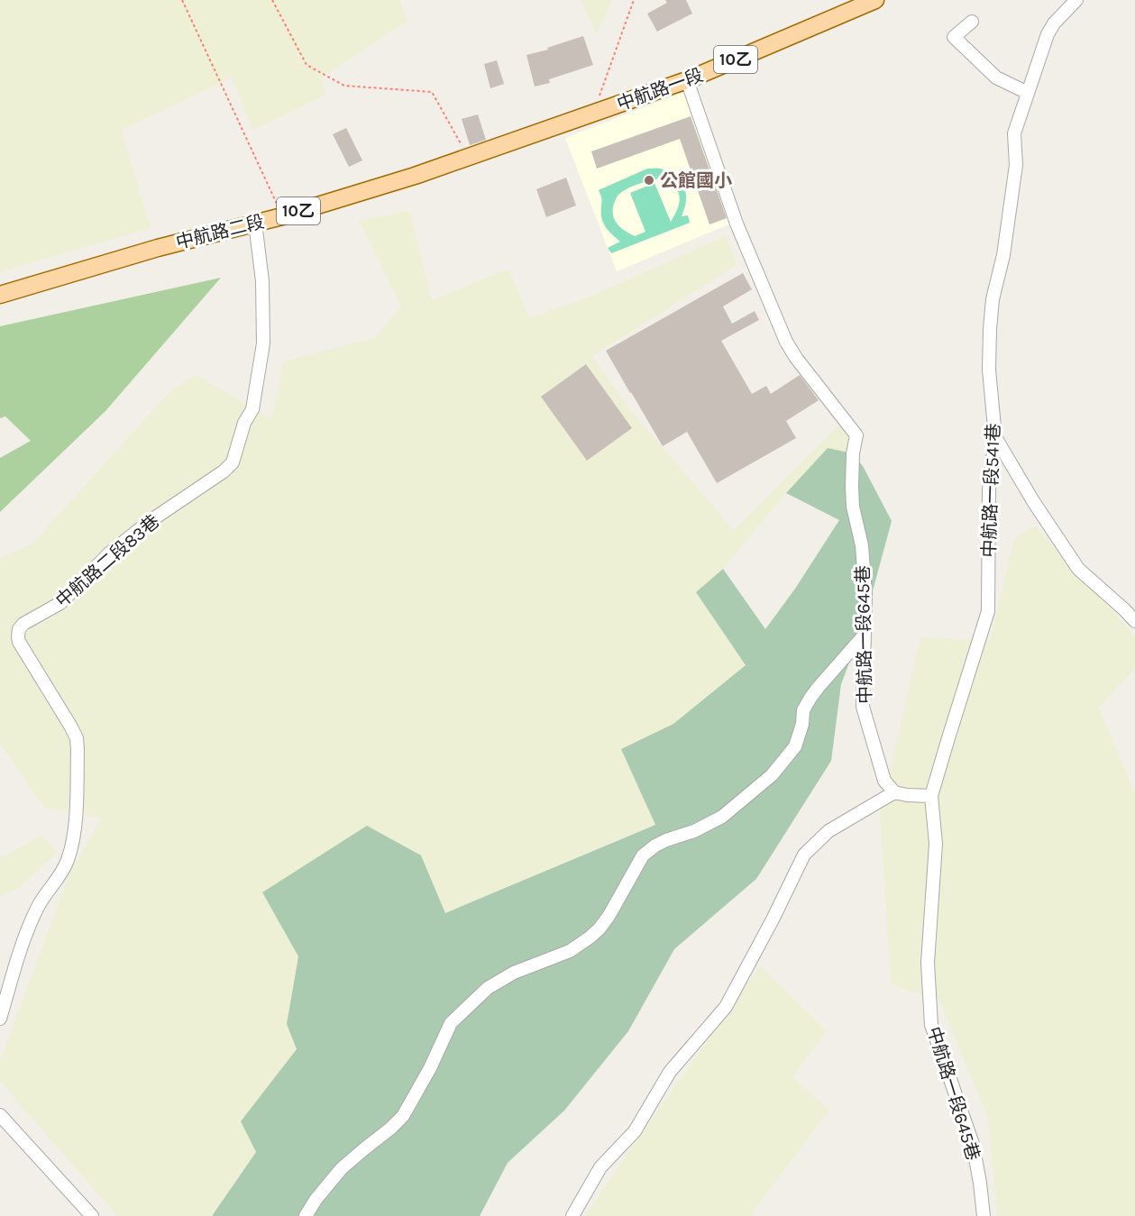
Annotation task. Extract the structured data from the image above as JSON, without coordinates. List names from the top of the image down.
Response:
{
  "streets": {
    "main road": ["10乙", "中航路一段", "中航路二段"],
    "lane": ["中航路一段541巷", "中航路二段83巷", "中航路一段645巷"]
  },
  "crossings": [
    ["中航路一段", "中航路二段"],
    ["中航路一段", "中航路一段645巷"],
    ["中航路二段", "中航路二段83巷"],
    ["中航路一段541巷", "中航路一段645巷"]
  ],
  "places": ["公館國小"]
}
